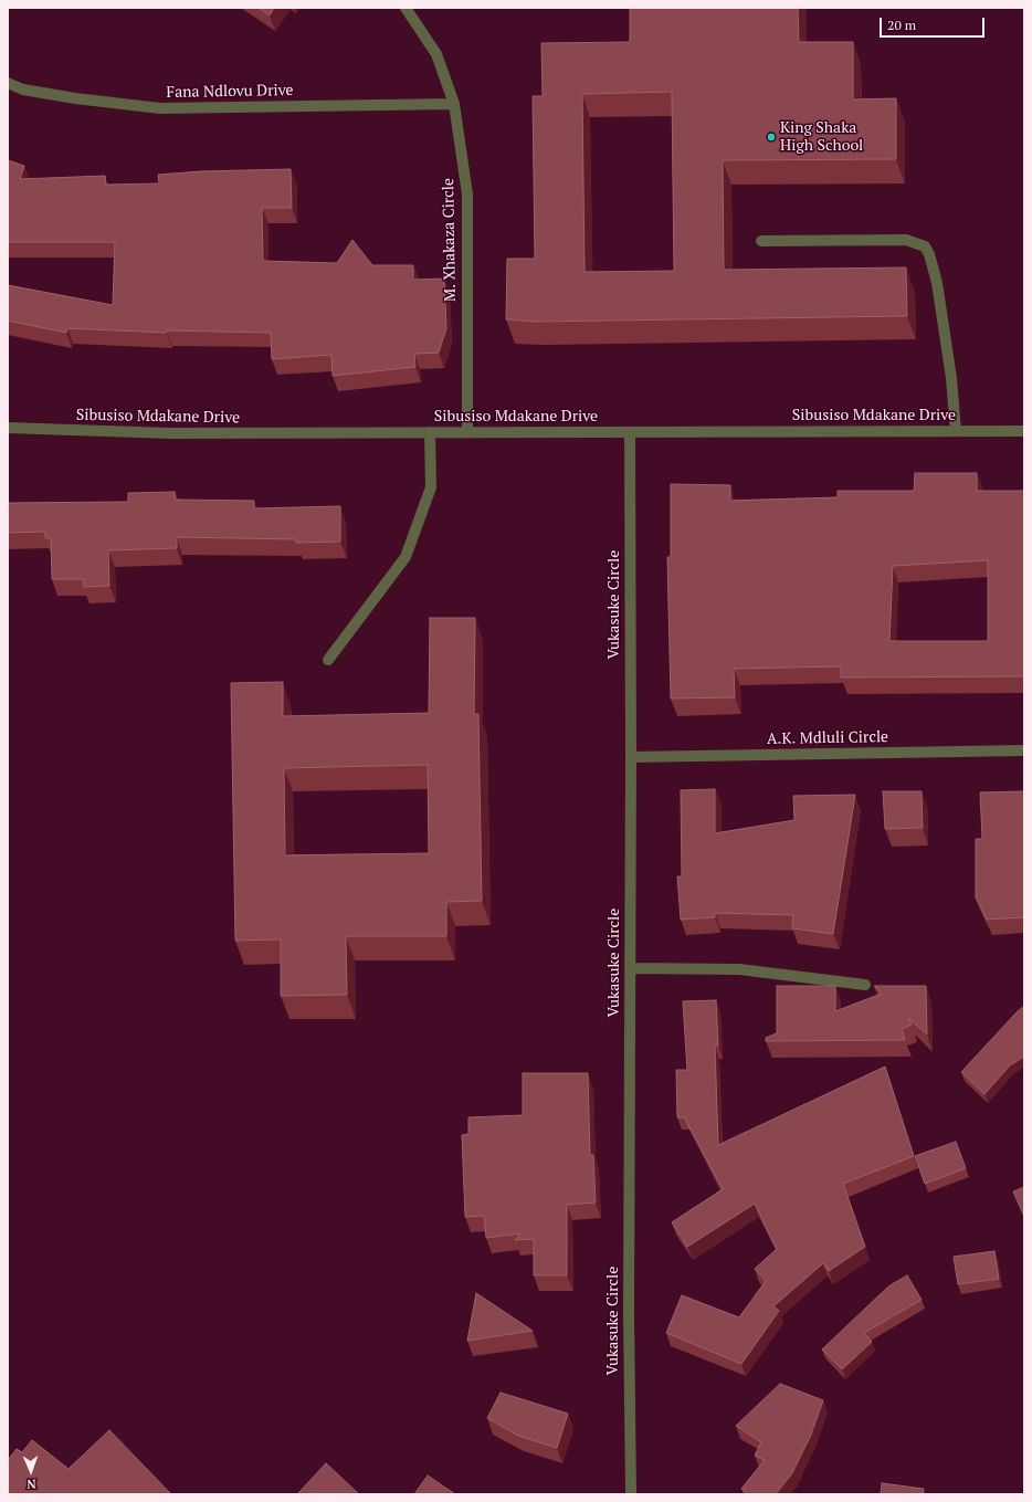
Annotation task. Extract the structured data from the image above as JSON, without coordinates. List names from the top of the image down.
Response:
{
  "streets": {
    "street": [
      "Fana Ndlovu Drive",
      "M. Xhakaza Circle",
      "Sibusiso Mdakane Drive",
      "Vukasuke Circle",
      "A.K. Mdluli Circle"
    ]
  },
  "crossings": [
    ["Fana Ndlovu Drive", "M. Xhakaza Circle"],
    ["M. Xhakaza Circle", "Sibusiso Mdakane Drive"],
    ["Sibusiso Mdakane Drive", "Vukasuke Circle"],
    ["Vukasuke Circle", "A.K. Mdluli Circle"]
  ],
  "places": ["King Shaka High School"],
  "scale_bar": "20 m",
  "north": "bottom"
}
